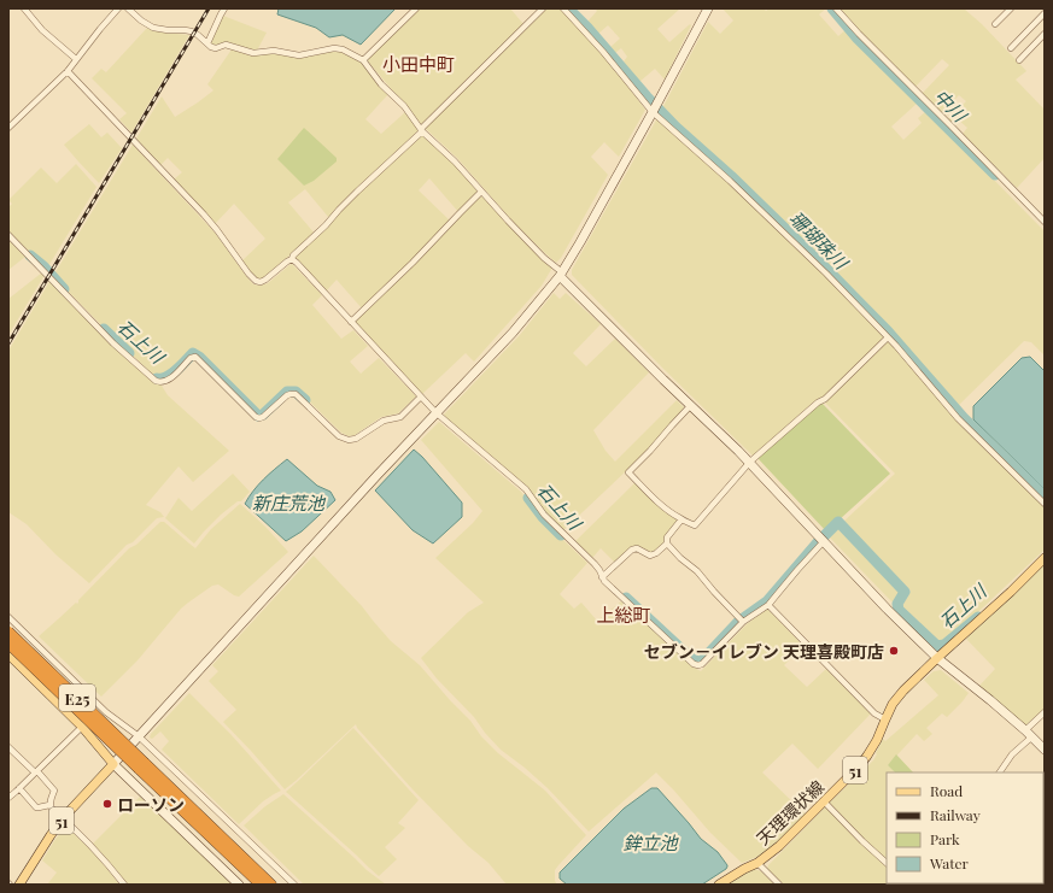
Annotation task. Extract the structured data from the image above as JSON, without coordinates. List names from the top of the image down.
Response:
{
  "streets": {
    "highway": ["E25"],
    "main road": ["51", "天理環状線"]
  },
  "districts": ["小田中町", "上総町"],
  "water": [
    "中川",
    "珊瑚珠川",
    "石上川",
    "新庄荒池",
    "鉾立池"
  ],
  "places": ["セブン－イレブン 天理喜殿町店", "ローソン"],
  "legend": [
    "Road",
    "Railway",
    "Park",
    "Water"
  ]
}
